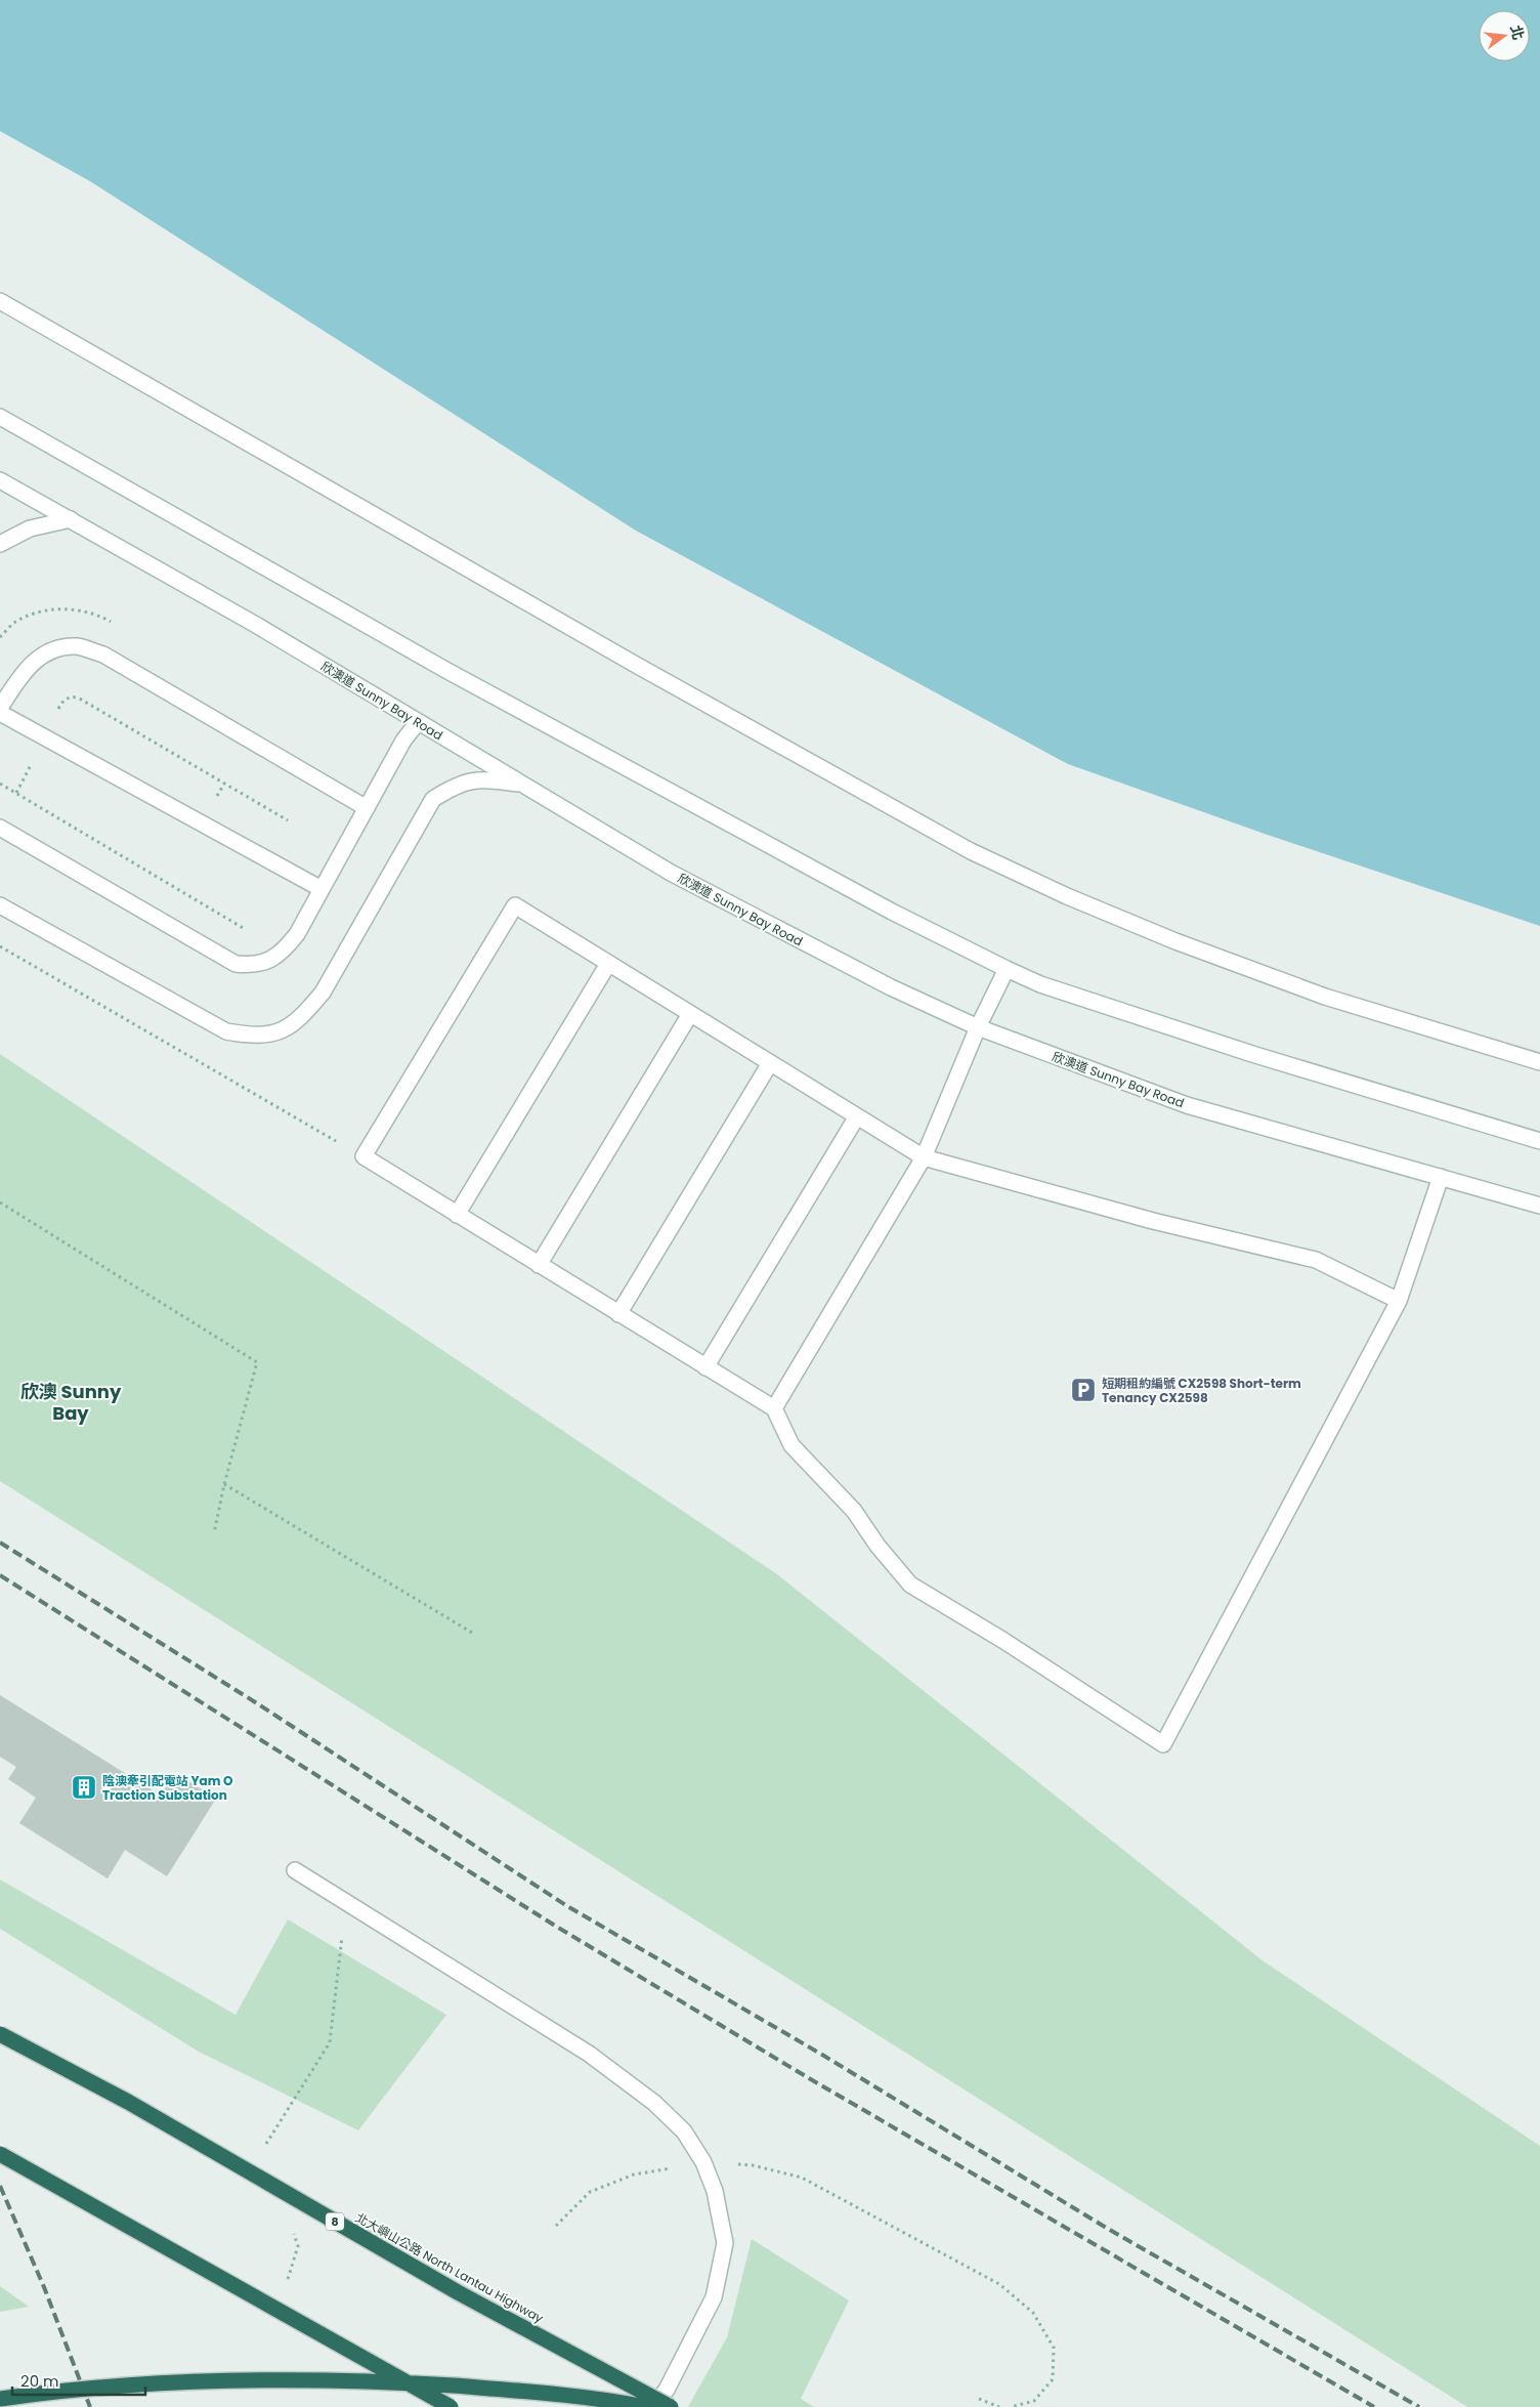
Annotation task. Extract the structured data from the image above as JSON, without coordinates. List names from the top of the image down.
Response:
{
  "streets": {
    "highway": ["8", "北大嶼山公路 North Lantau Highway"],
    "main road": ["欣澳道 Sunny Bay Road"]
  },
  "districts": ["欣澳 Sunny Bay"],
  "places": {
    "parking": ["短期租約編號 CX2598 Short-term Tenancy CX2598"],
    "building": ["陰澳牽引配電站 Yam O Traction Substation"]
  },
  "scale_bar": "20 m",
  "north": "right"
}
